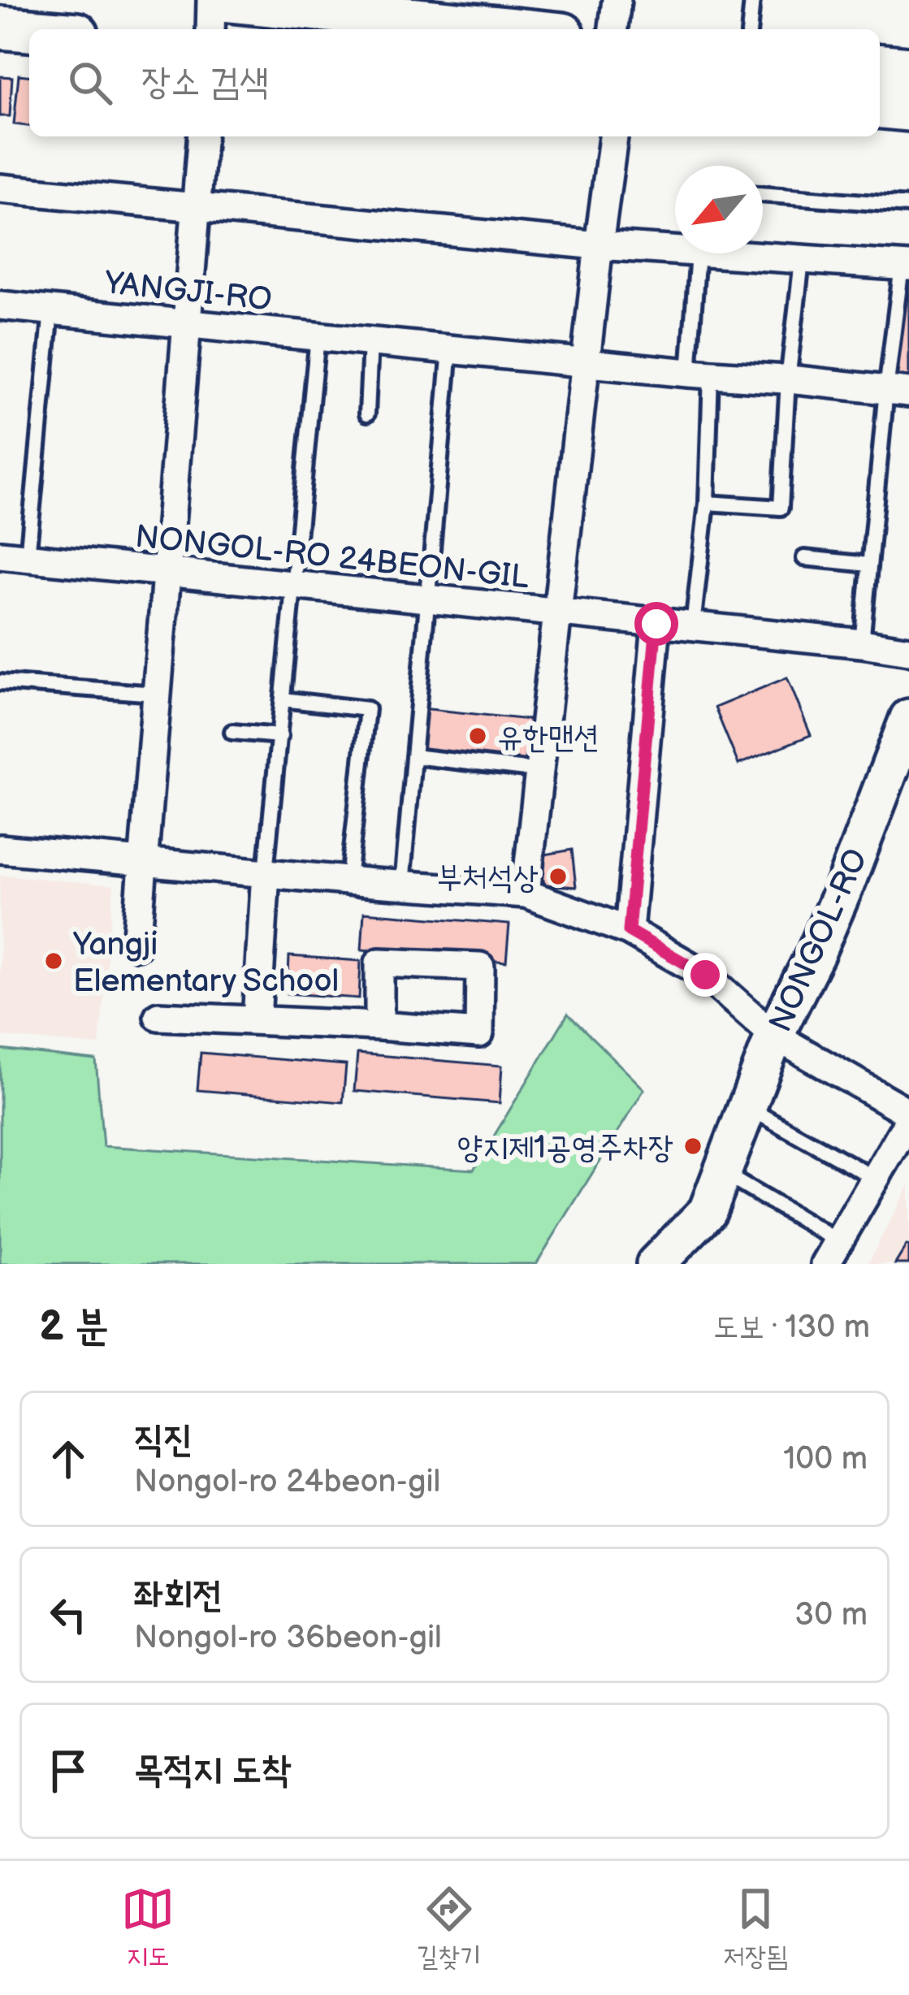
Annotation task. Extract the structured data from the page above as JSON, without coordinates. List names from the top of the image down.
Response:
{
  "streets": {
    "street": ["YANGJI-RO", "NONGOL-RO 24BEON-GIL", "NONGOL-RO"]
  },
  "places": [
    "유한맨션",
    "부처석상",
    "Yangji Elementary School",
    "양지제1공영주차장"
  ],
  "north": "bottom left",
  "page": {
    "search": "장소 검색",
    "heading": ["2 분", "도보 · 130 m"],
    "list": [
      ["직진", "Nongol-ro 24beon-gil", "100 m"],
      ["좌회전", "Nongol-ro 36beon-gil", "30 m"],
      "목적지 도착"
    ],
    "nav": ["지도", "길찾기", "저장됨"]
  }
}
